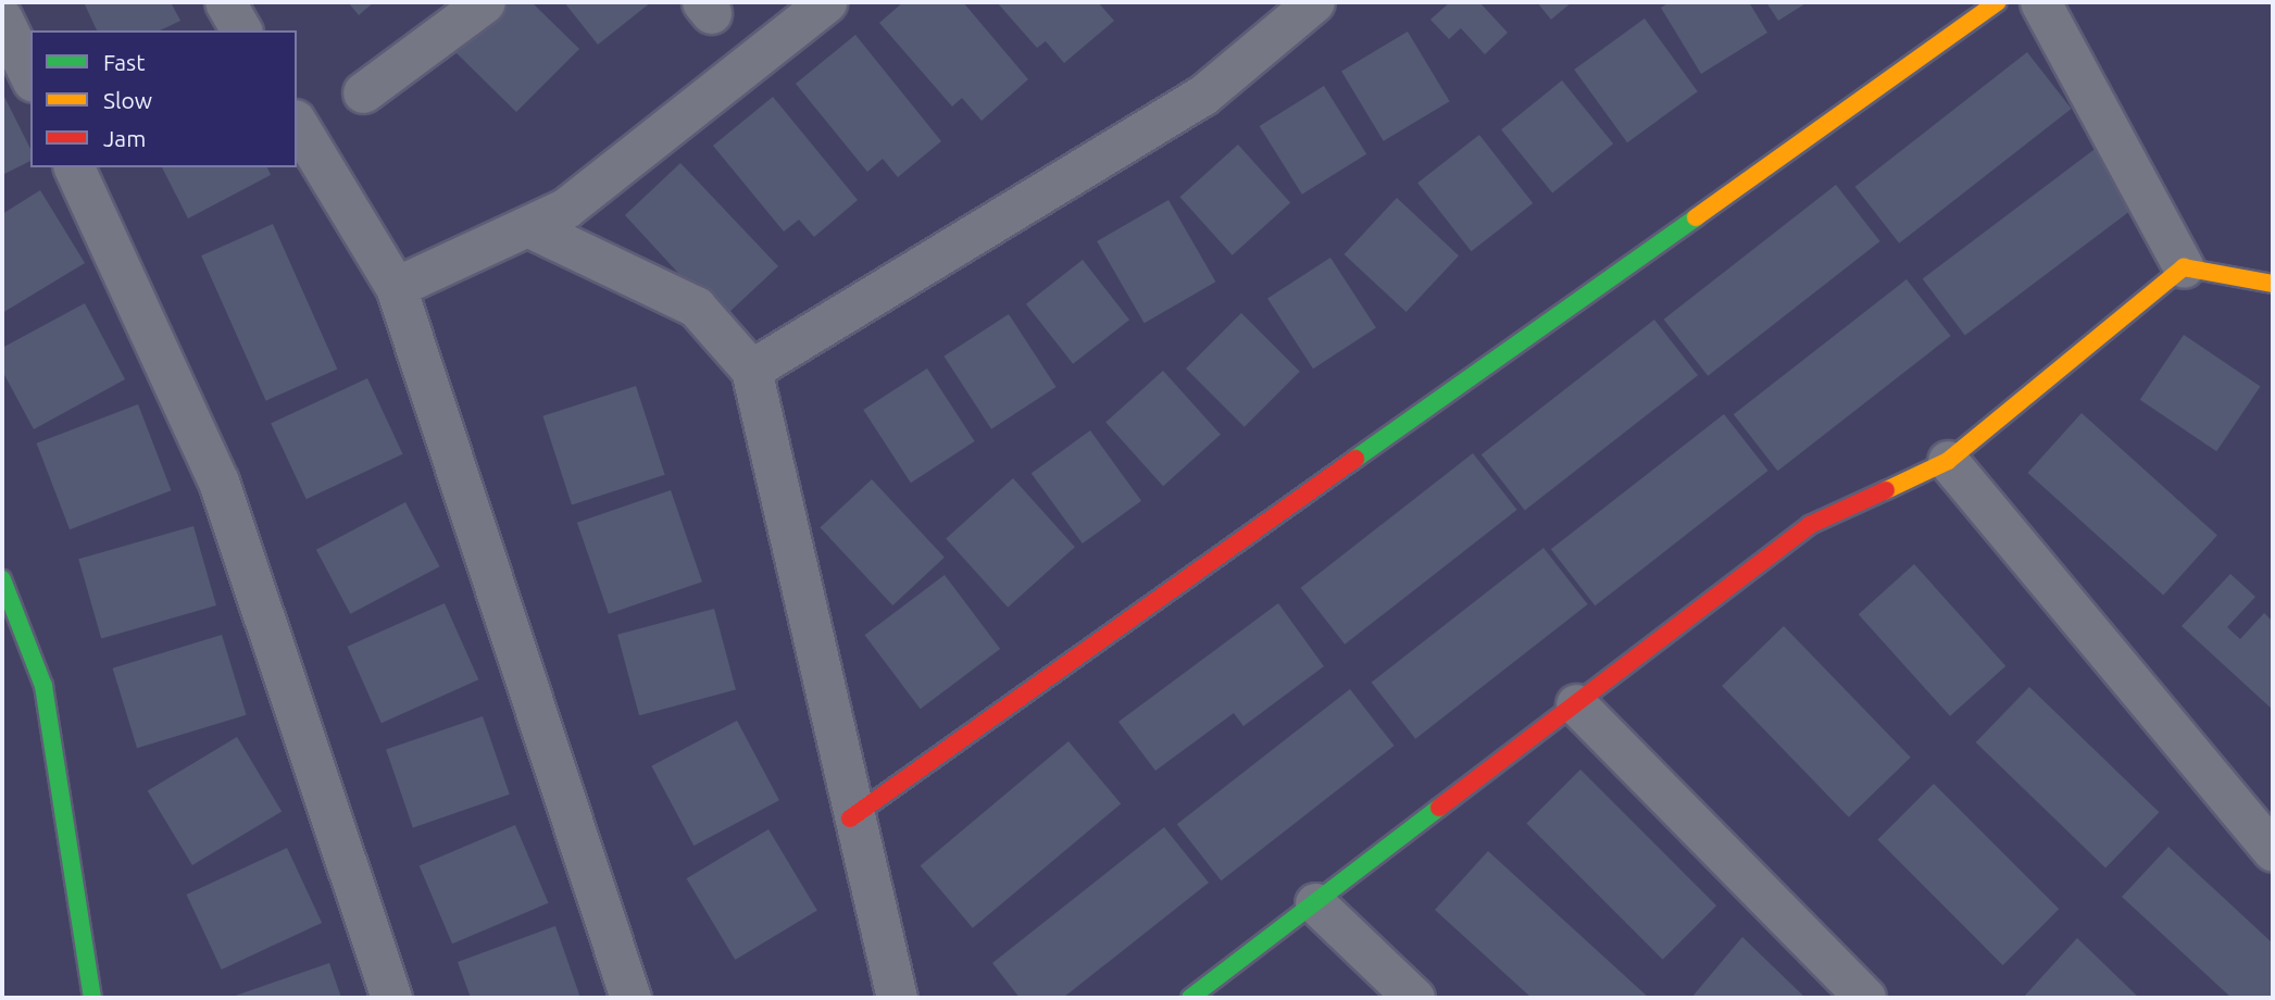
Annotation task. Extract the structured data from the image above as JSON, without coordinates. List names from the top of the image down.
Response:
{
  "legend": ["Fast", "Slow", "Jam"]
}
